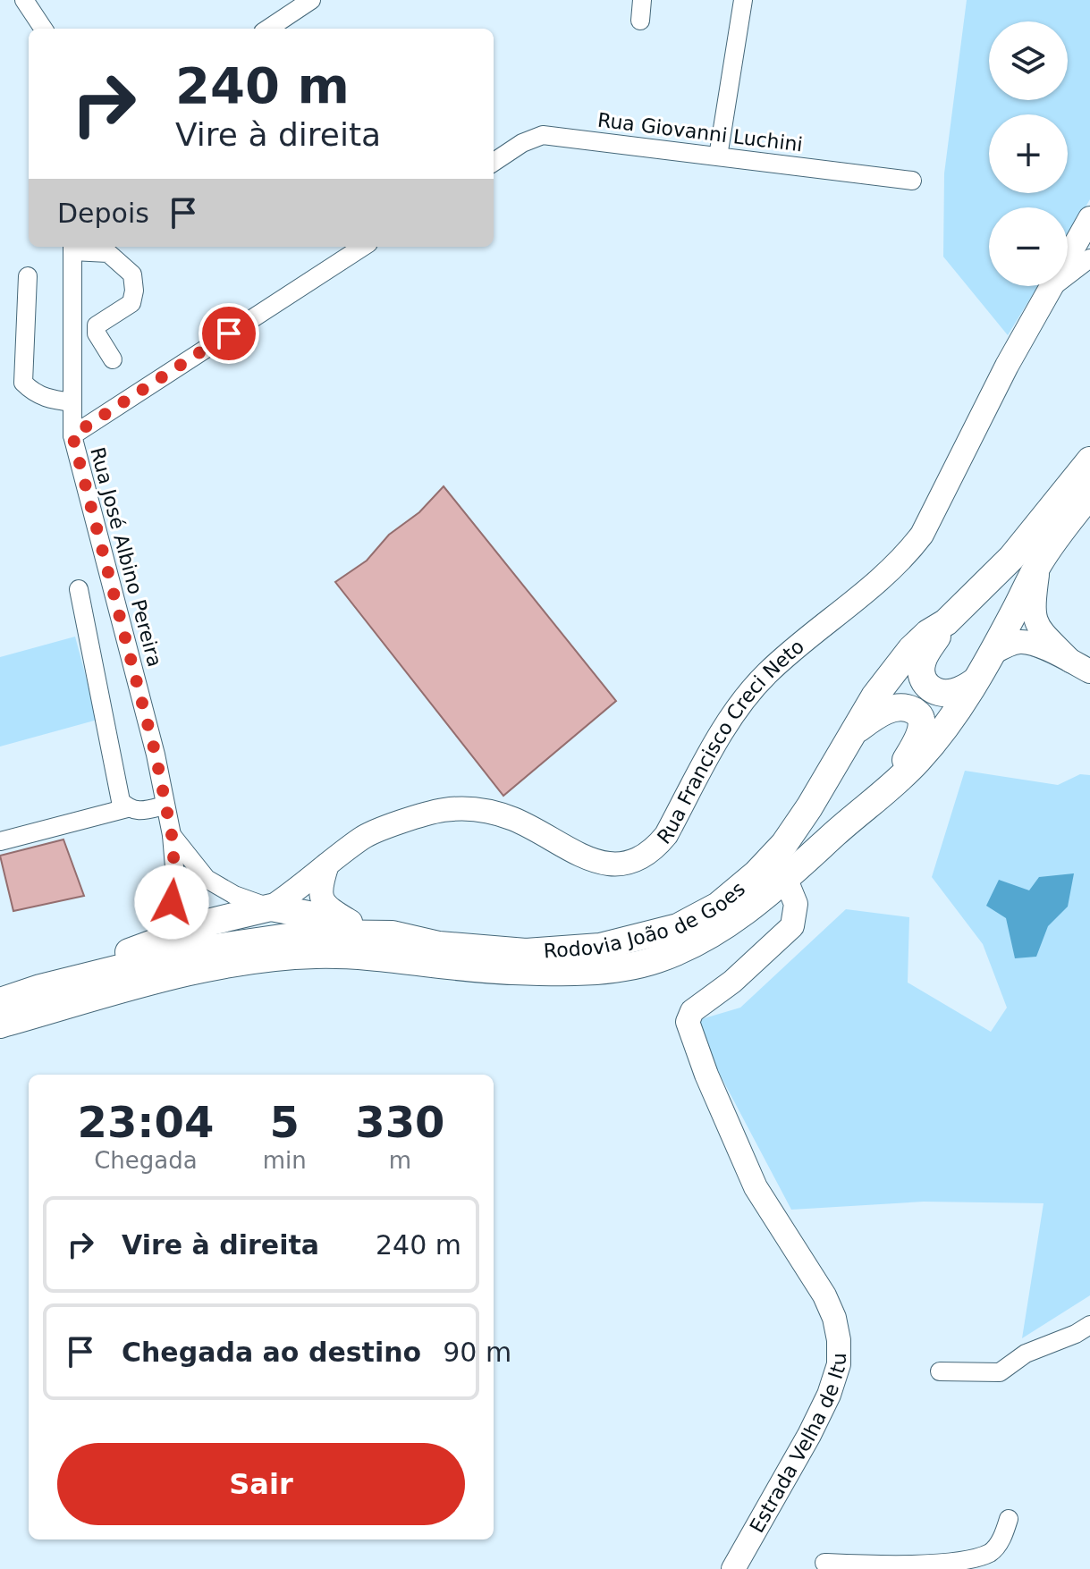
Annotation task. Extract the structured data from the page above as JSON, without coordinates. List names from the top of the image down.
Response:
{
  "streets": {
    "highway": ["Rodovia João de Goes"],
    "main road": ["Rua Francisco Creci Neto", "Estrada Velha de Itu"],
    "street": ["Rua Giovanni Luchini", "Rua José Albino Pereira"]
  },
  "crossings": [
    ["Rua José Albino Pereira", "Rua Francisco Creci Neto"],
    ["Rodovia João de Goes", "Estrada Velha de Itu"]
  ],
  "page": {
    "map_buttons": ["+", "−"],
    "turn": ["240 m", "Vire à direita"],
    "then": "Depois",
    "eta": [
      "23:04",
      "Chegada",
      "5",
      "min",
      "330",
      "m"
    ],
    "list": [
      {
        "name": "Vire à direita",
        "value": "240 m"
      },
      {
        "name": "Chegada ao destino",
        "value": "90 m"
      }
    ],
    "buttons": "Sair"
  }
}
